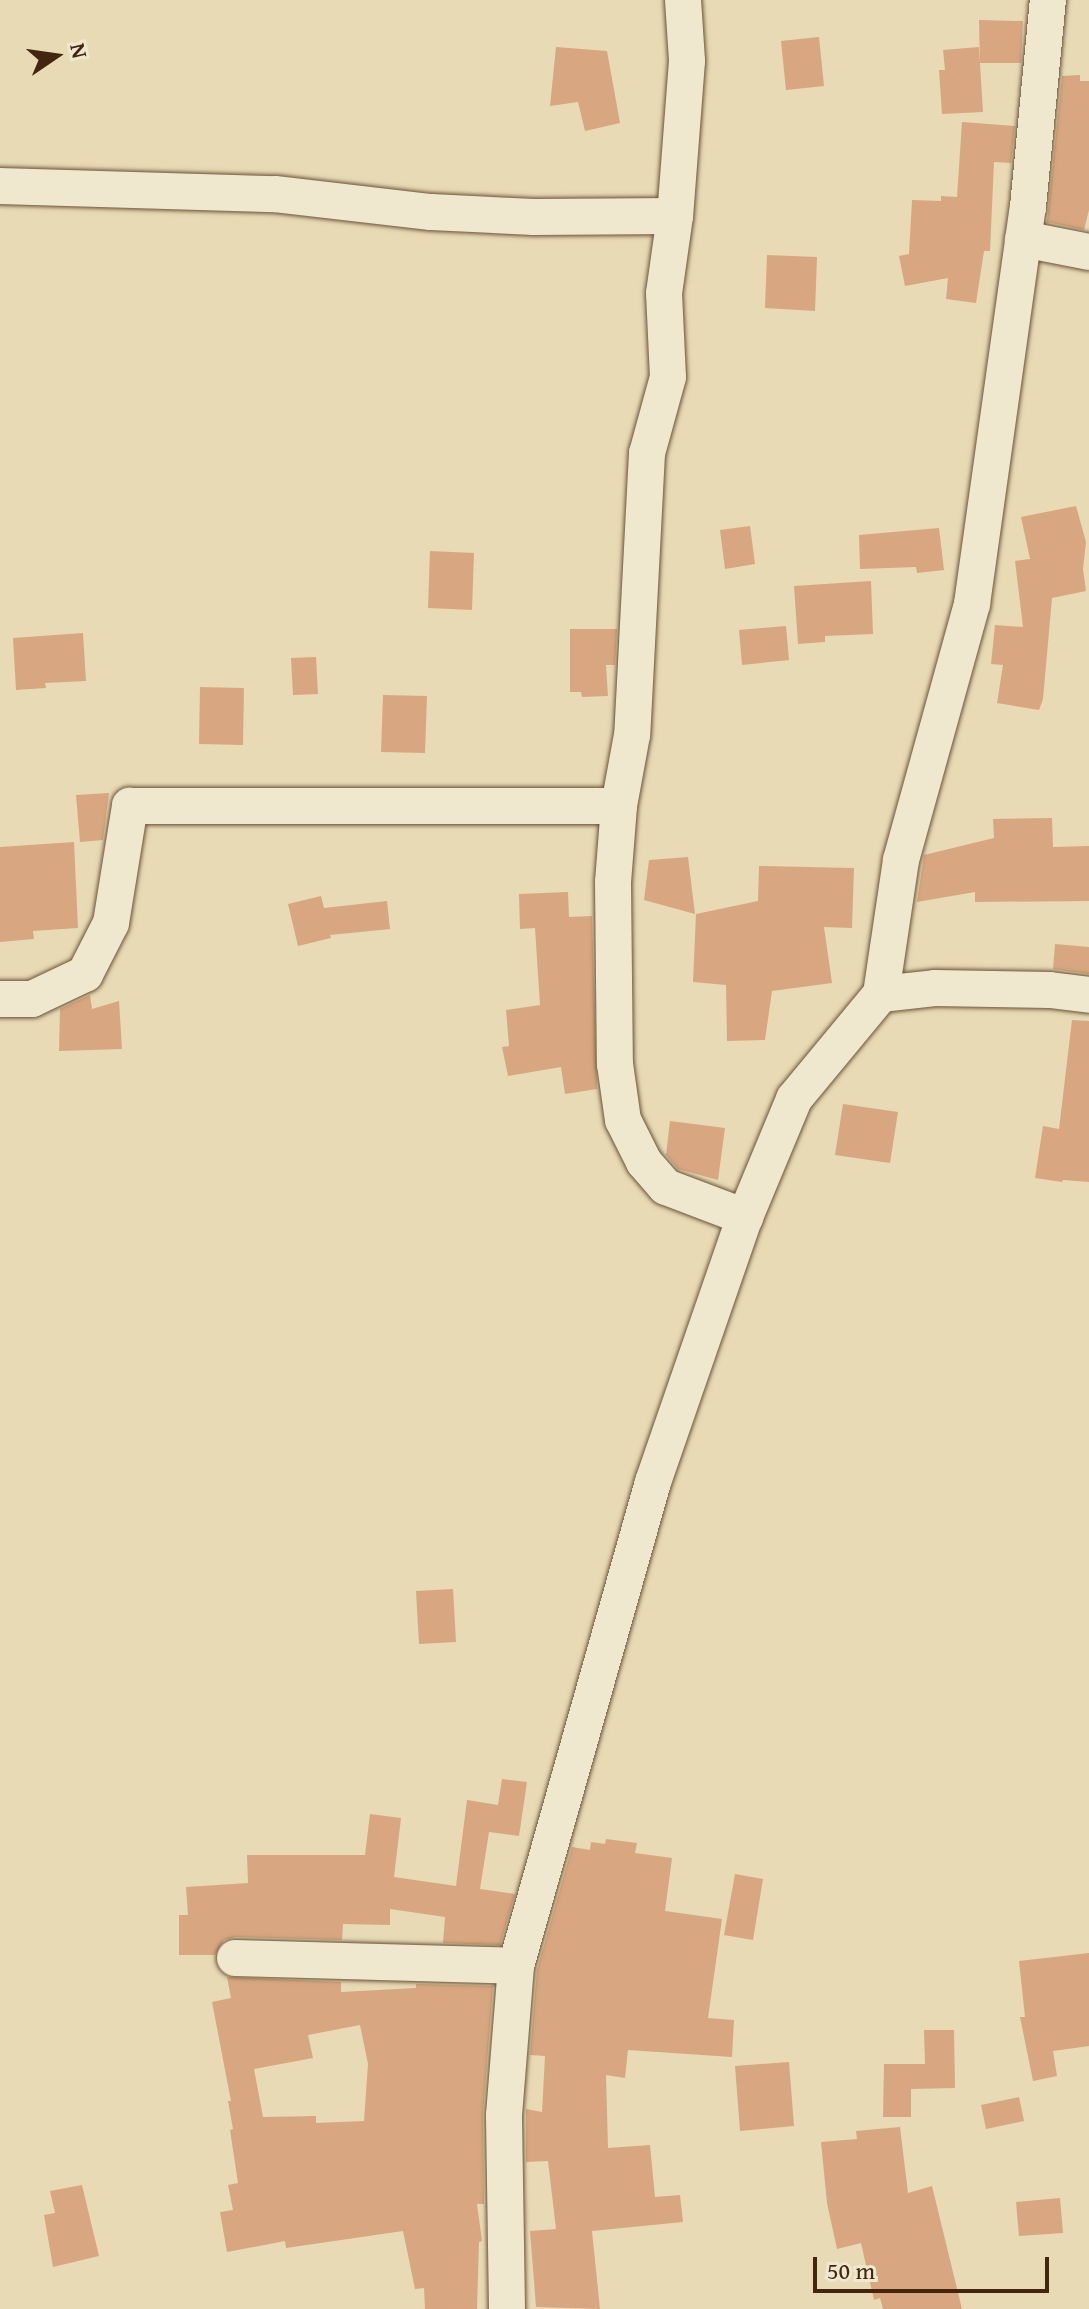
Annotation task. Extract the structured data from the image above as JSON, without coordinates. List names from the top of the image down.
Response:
{
  "scale_bar": "50 m",
  "north": "right"
}
